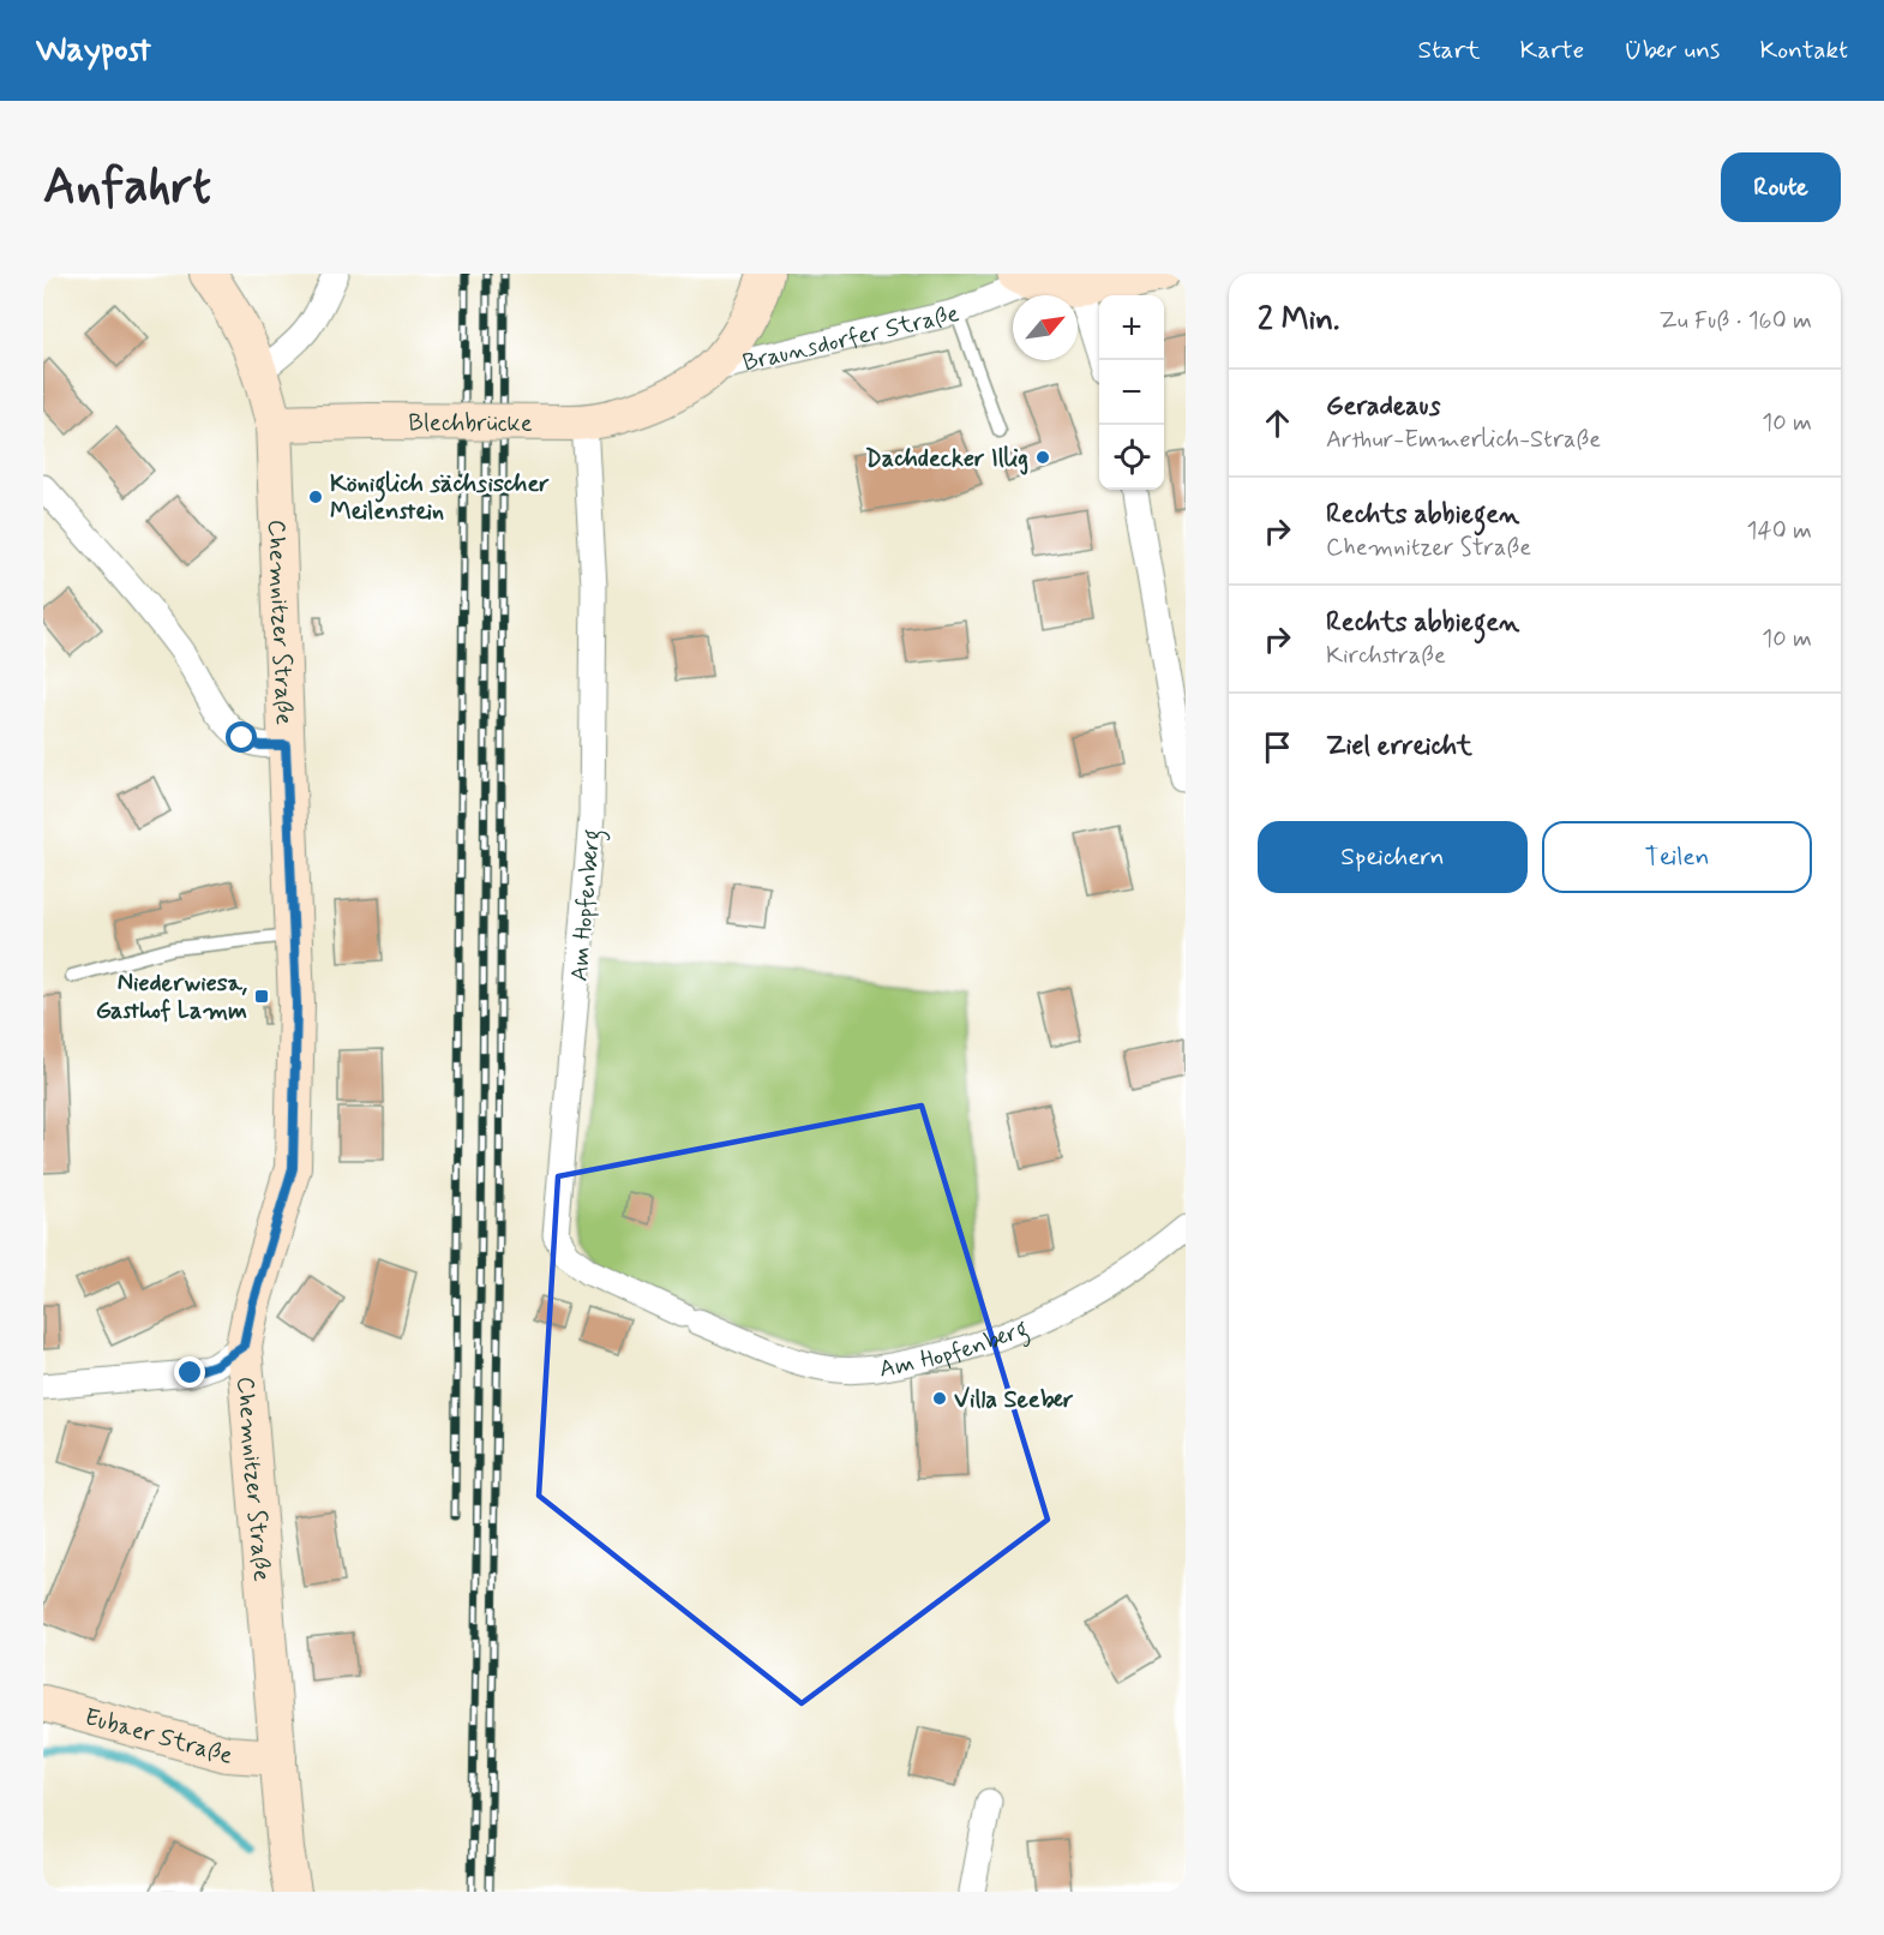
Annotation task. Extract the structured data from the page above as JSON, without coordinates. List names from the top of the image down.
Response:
{
  "streets": {
    "main road": [
      "Braunsdorfer Straße",
      "Blechbrücke",
      "Chemnitzer Straße",
      "Eubaer Straße"
    ],
    "street": ["Am Hopfenberg"]
  },
  "crossings": [
    ["Braunsdorfer Straße", "Blechbrücke"],
    ["Blechbrücke", "Chemnitzer Straße"],
    ["Blechbrücke", "Am Hopfenberg"],
    ["Chemnitzer Straße", "Eubaer Straße"]
  ],
  "places": {
    "other": ["Dachdecker Illig", "Königlich sächsischer Meilenstein", "Villa Seeber"],
    "transit": ["Niederwiesa, Gasthof Lamm"]
  },
  "north": "top right",
  "page": {
    "header": "Waypost",
    "nav": [
      "Start",
      "Karte",
      "Über uns",
      "Kontakt"
    ],
    "buttons": [
      "Route",
      ["Speichern", "Teilen"]
    ],
    "title": "Anfahrt",
    "heading": ["2 Min.", "Zu Fuß · 160 m"],
    "map_buttons": ["+", "−"],
    "list": [
      ["Geradeaus", "Arthur-Emmerlich-Straße", "10 m"],
      ["Rechts abbiegen", "Chemnitzer Straße", "140 m"],
      ["Rechts abbiegen", "Kirchstraße", "10 m"],
      "Ziel erreicht"
    ]
  }
}
